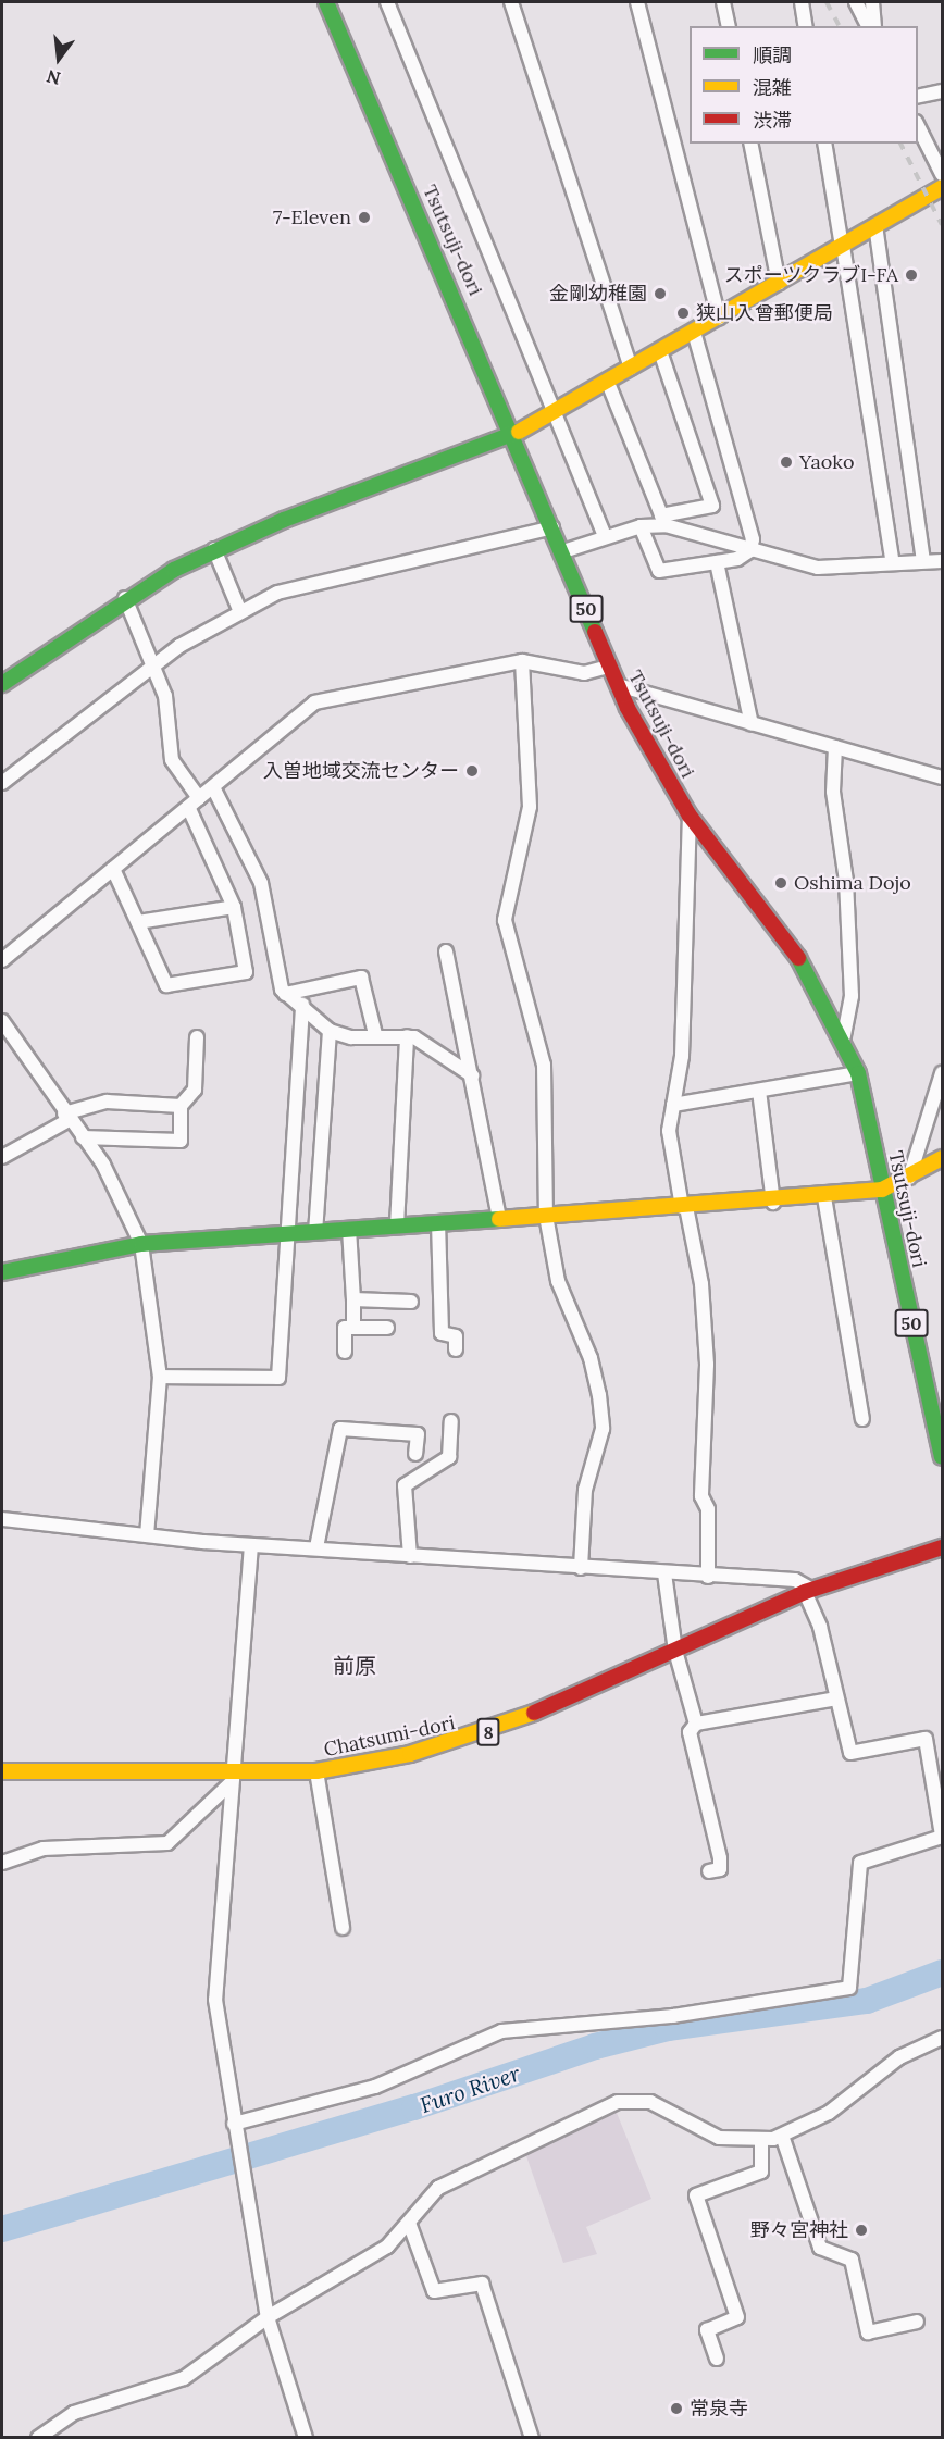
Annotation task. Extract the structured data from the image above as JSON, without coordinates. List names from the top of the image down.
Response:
{
  "streets": {
    "main road": [
      "Tsutsuji-dori",
      "50",
      "8",
      "Chatsumi-dori"
    ]
  },
  "districts": ["前原"],
  "water": ["Furo River"],
  "places": [
    "7-Eleven",
    "スポーツクラブI-FA",
    "金剛幼稚園",
    "狭山入曾郵便局",
    "Yaoko",
    "入曽地域交流センター",
    "Oshima Dojo",
    "野々宮神社",
    "常泉寺"
  ],
  "legend": ["順調", "混雑", "渋滞"],
  "north": "bottom"
}
